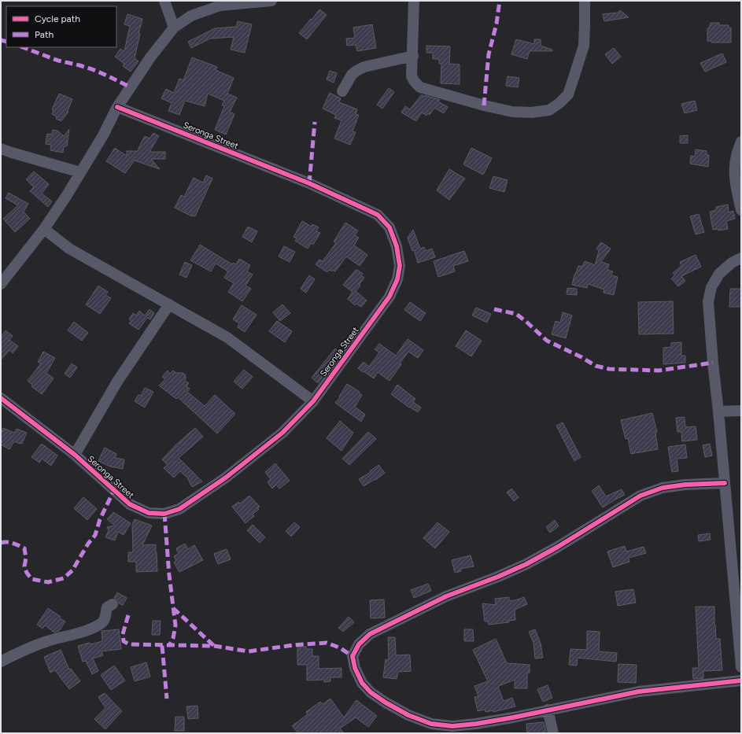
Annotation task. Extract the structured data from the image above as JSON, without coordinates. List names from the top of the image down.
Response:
{
  "streets": {
    "street": ["Seronga Street"]
  },
  "legend": ["Cycle path", "Path"]
}
